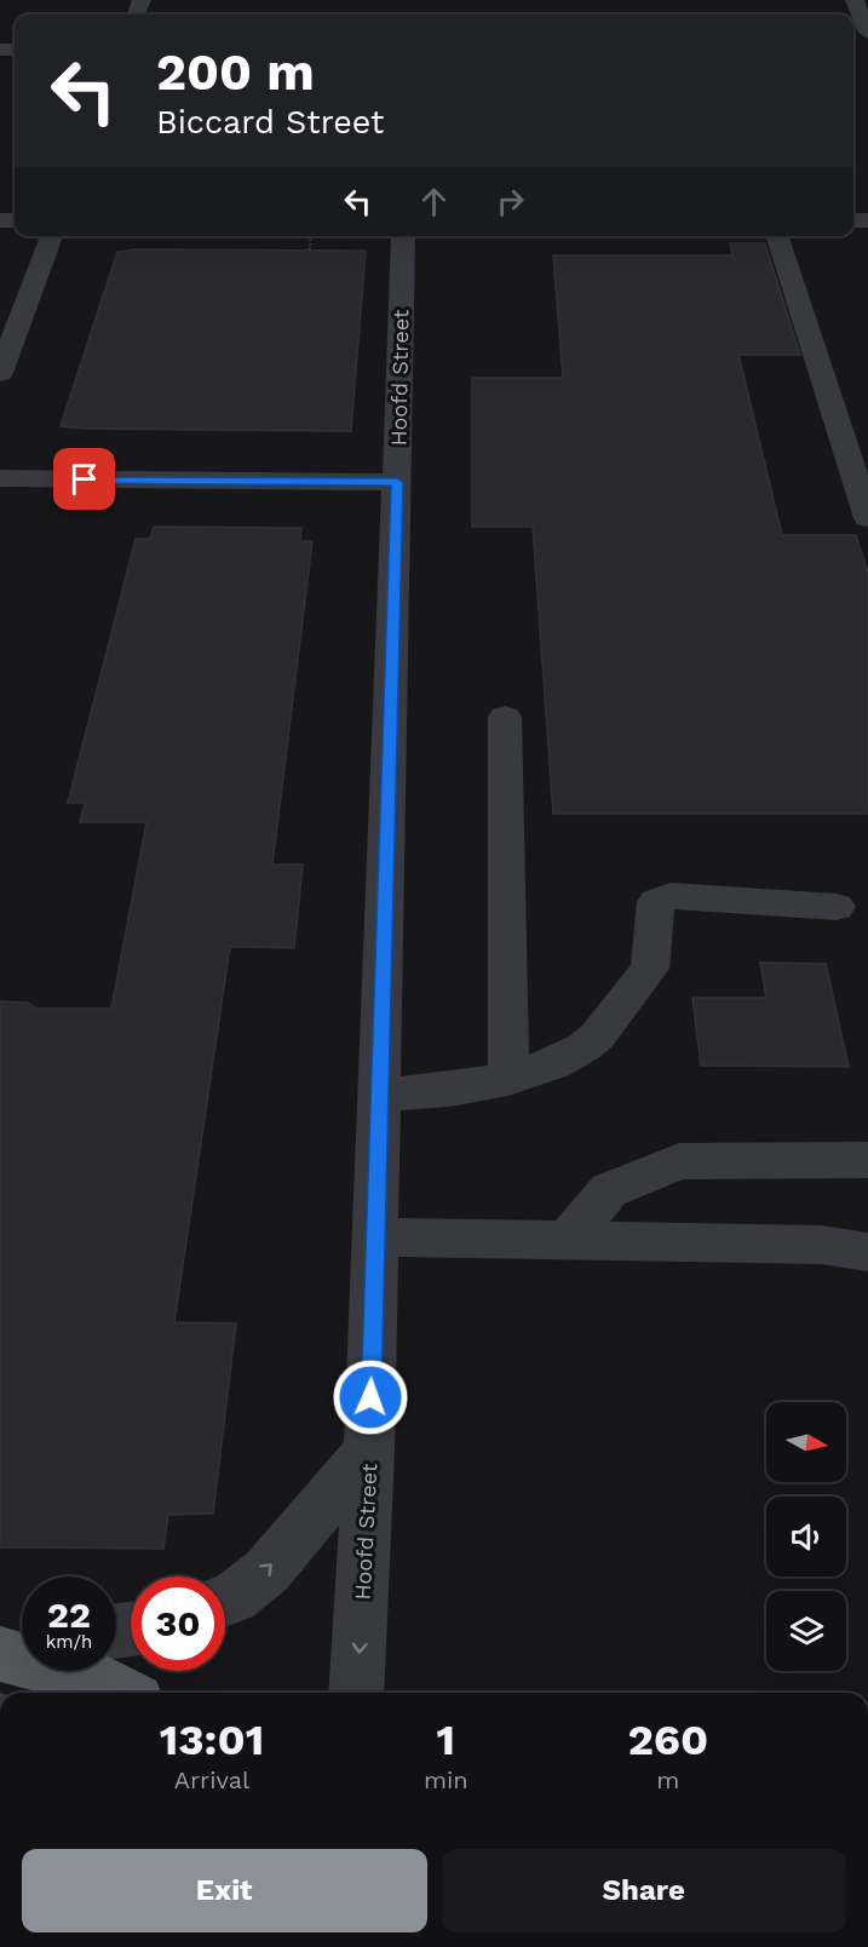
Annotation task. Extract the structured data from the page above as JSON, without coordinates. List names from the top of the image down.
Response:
{
  "streets": {
    "street": ["Hoofd Street"]
  },
  "north": "right",
  "page": {
    "turn": ["200 m", "Biccard Street"],
    "speed": "22 km/h",
    "limit": "30",
    "eta": [
      "13:01",
      "Arrival",
      "1",
      "min",
      "260",
      "m"
    ],
    "buttons": ["Exit", "Share"]
  }
}
